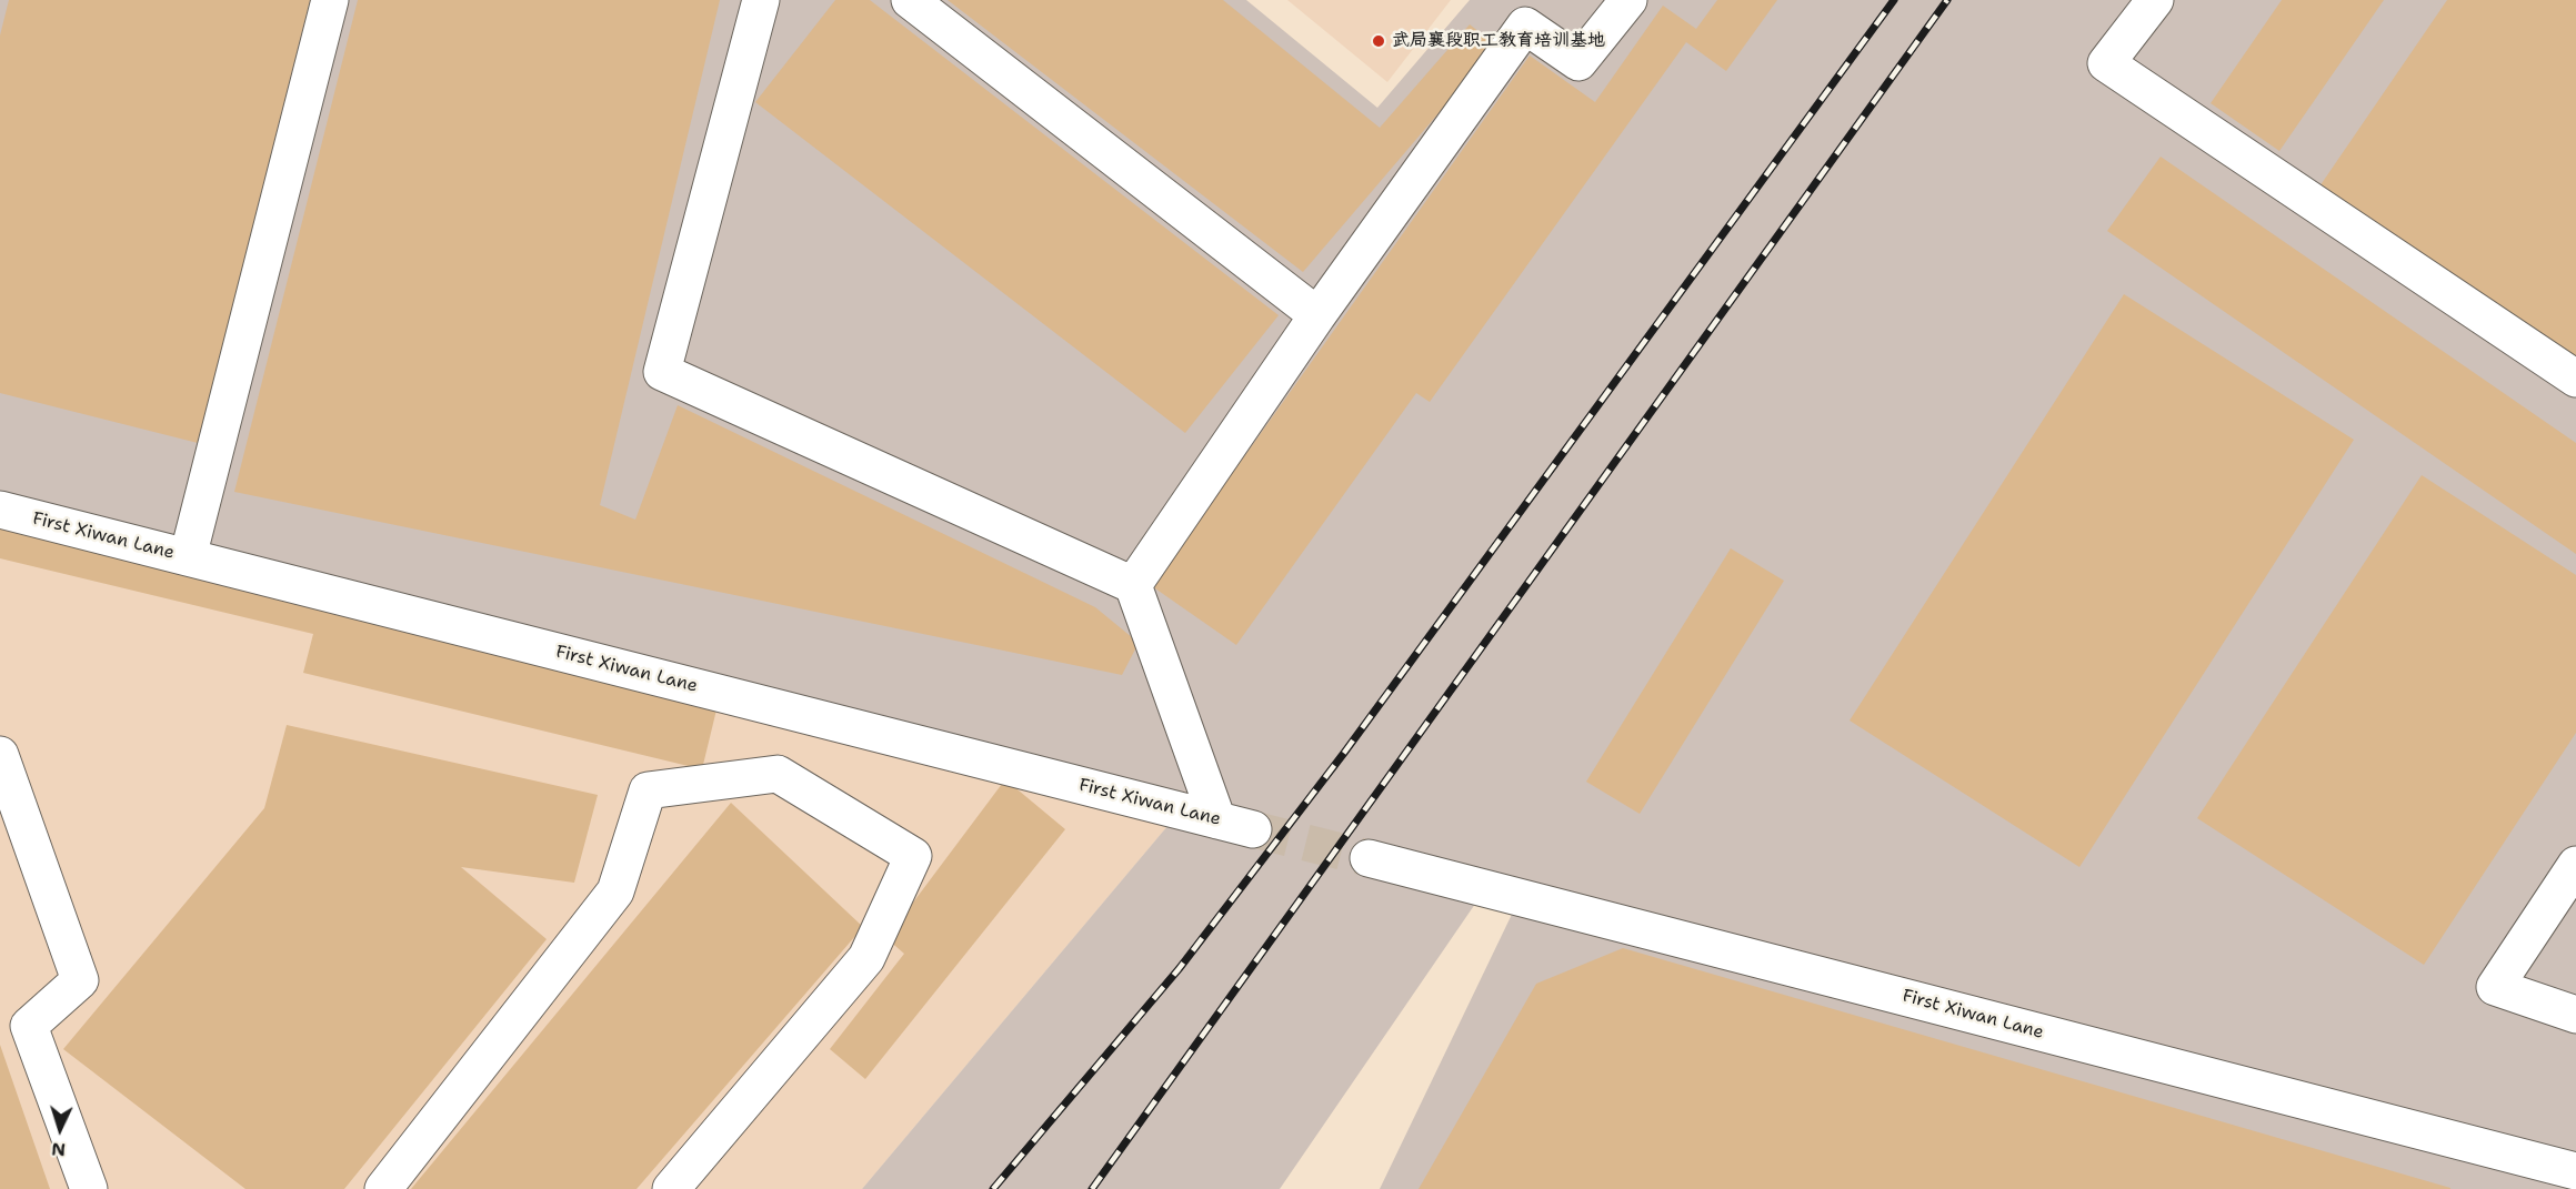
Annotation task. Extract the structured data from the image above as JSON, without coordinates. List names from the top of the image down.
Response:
{
  "streets": {
    "street": ["First Xiwan Lane"]
  },
  "places": ["武局襄段职工教育培训基地"],
  "north": "bottom"
}
